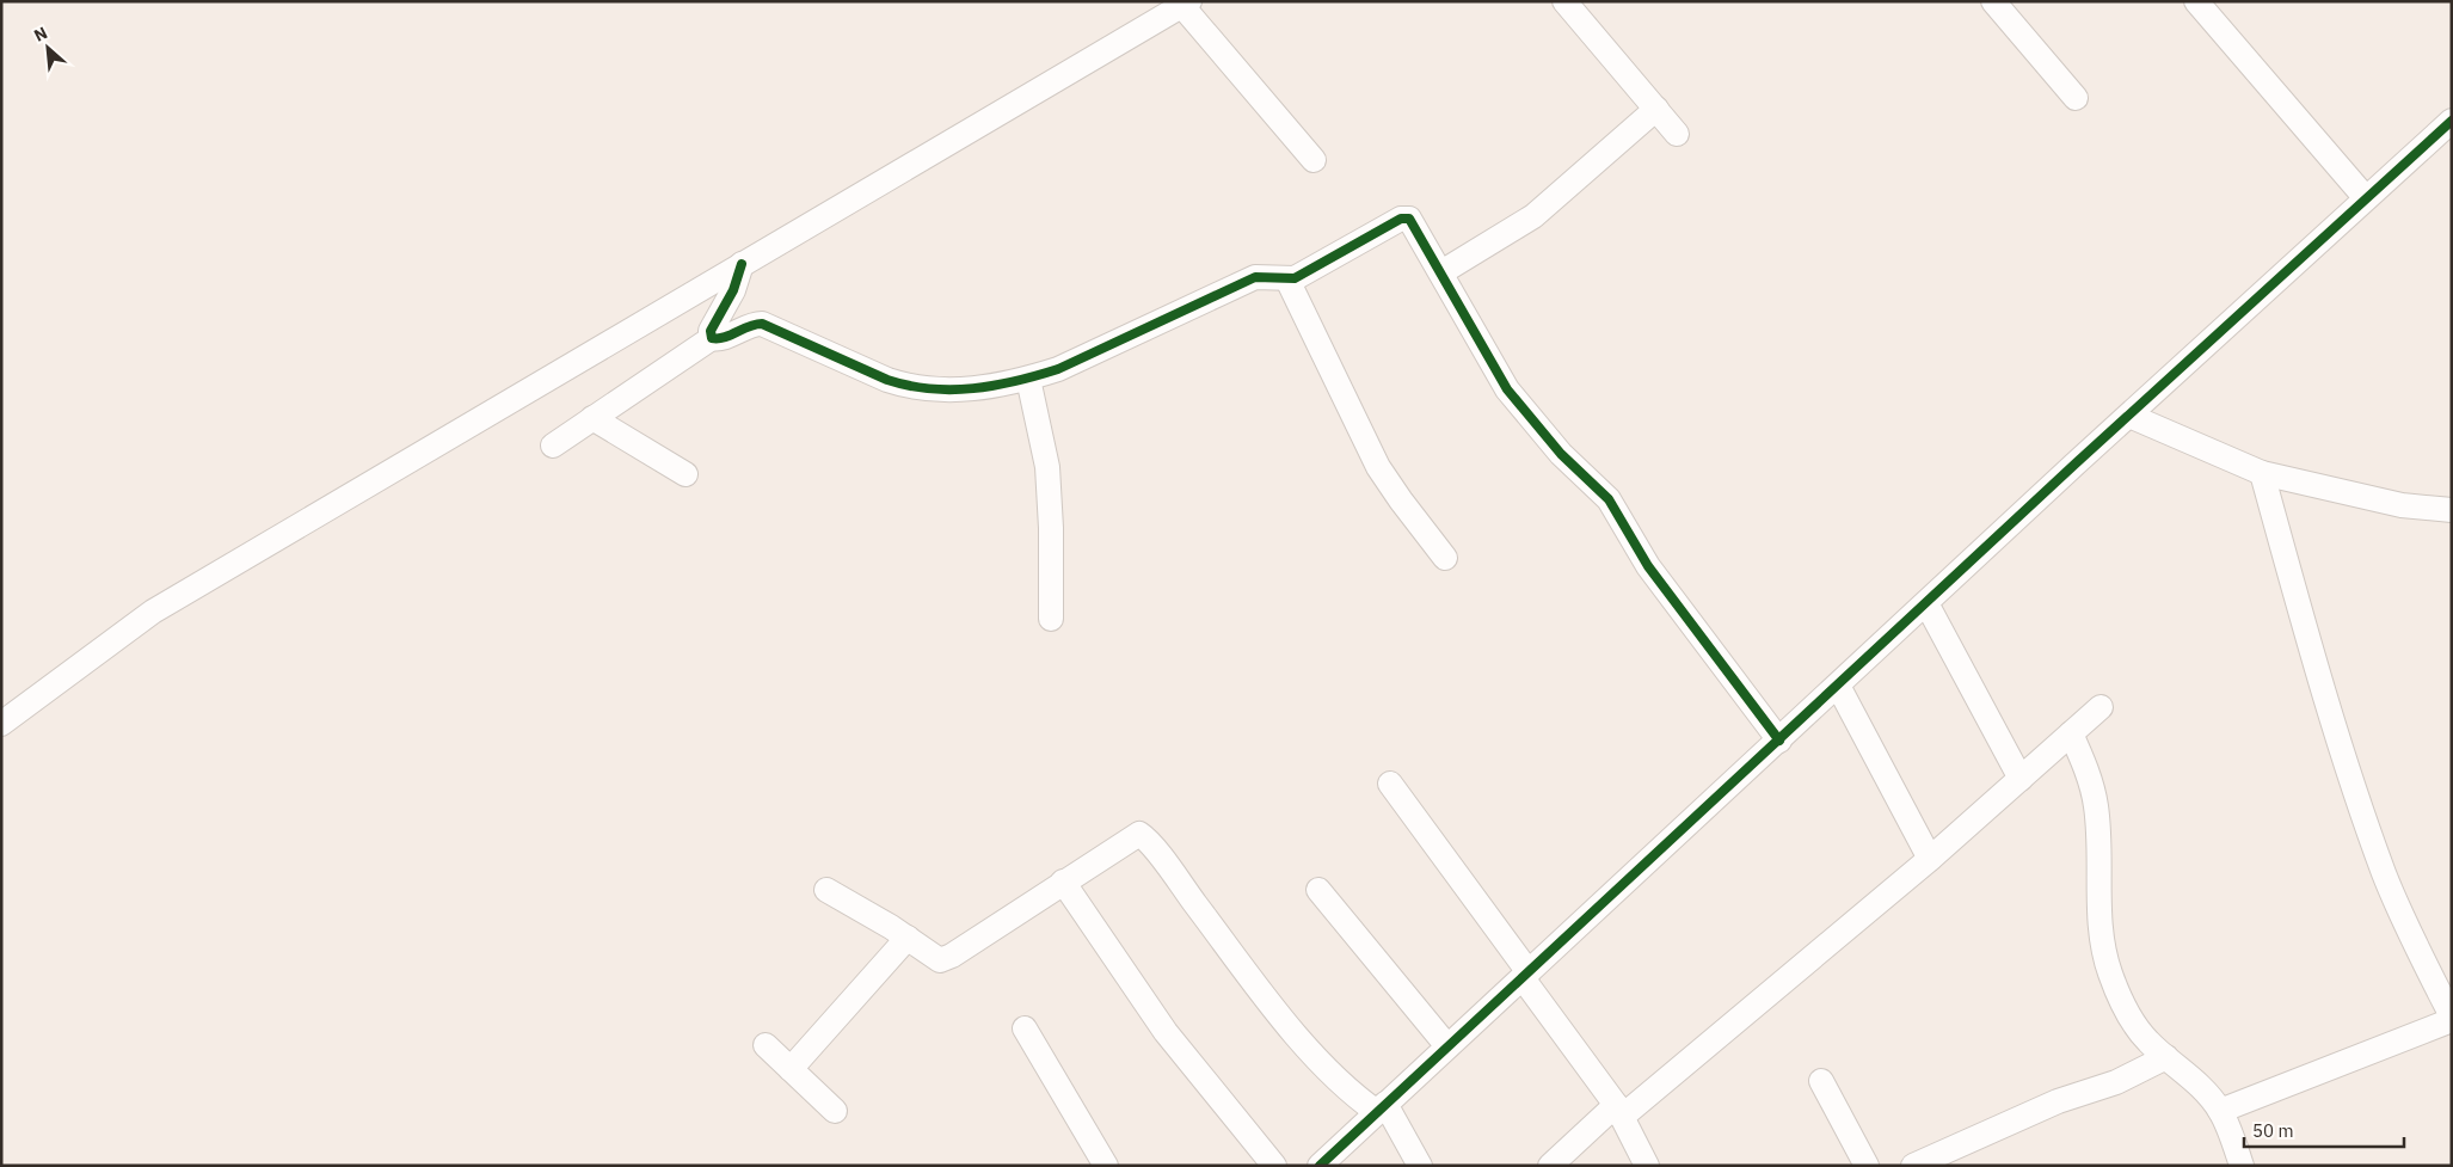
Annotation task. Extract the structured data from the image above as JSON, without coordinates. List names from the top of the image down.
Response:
{
  "scale_bar": "50 m",
  "north": "top left"
}
